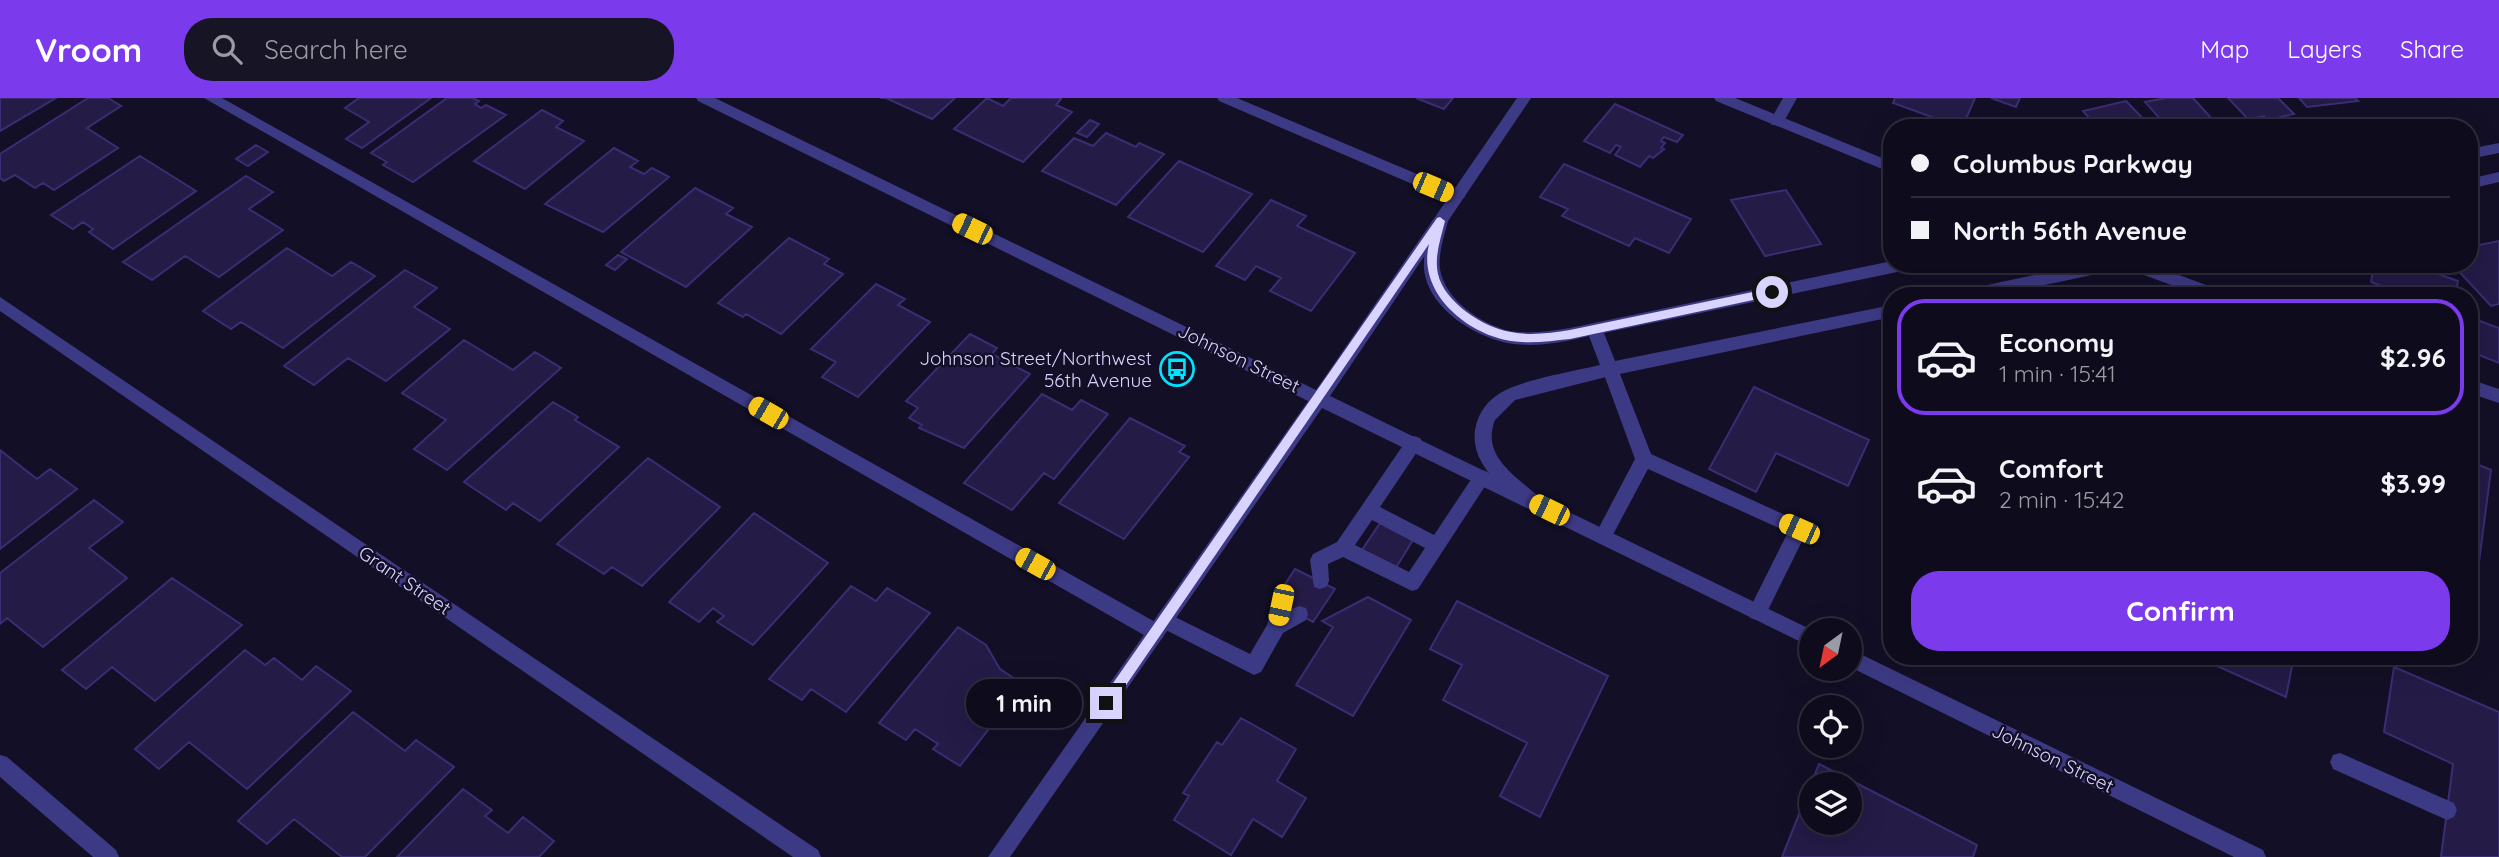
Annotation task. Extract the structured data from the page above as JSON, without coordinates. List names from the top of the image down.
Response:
{
  "streets": {
    "street": ["Johnson Street", "Grant Street"]
  },
  "places": {
    "bus stop": ["Johnson Street/Northwest 56th Avenue"]
  },
  "north": "bottom left",
  "page": {
    "header": "Vroom",
    "search": "Search here",
    "nav": ["Map", "Layers", "Share"],
    "banner": ["Columbus Parkway", "North 56th Avenue"],
    "list": [
      {
        "name": "Economy",
        "note": "1 min · 15:41",
        "value": "$2.96"
      },
      {
        "name": "Comfort",
        "note": "2 min · 15:42",
        "value": "$3.99"
      }
    ],
    "buttons": "Confirm",
    "bubble": "1 min"
  }
}
